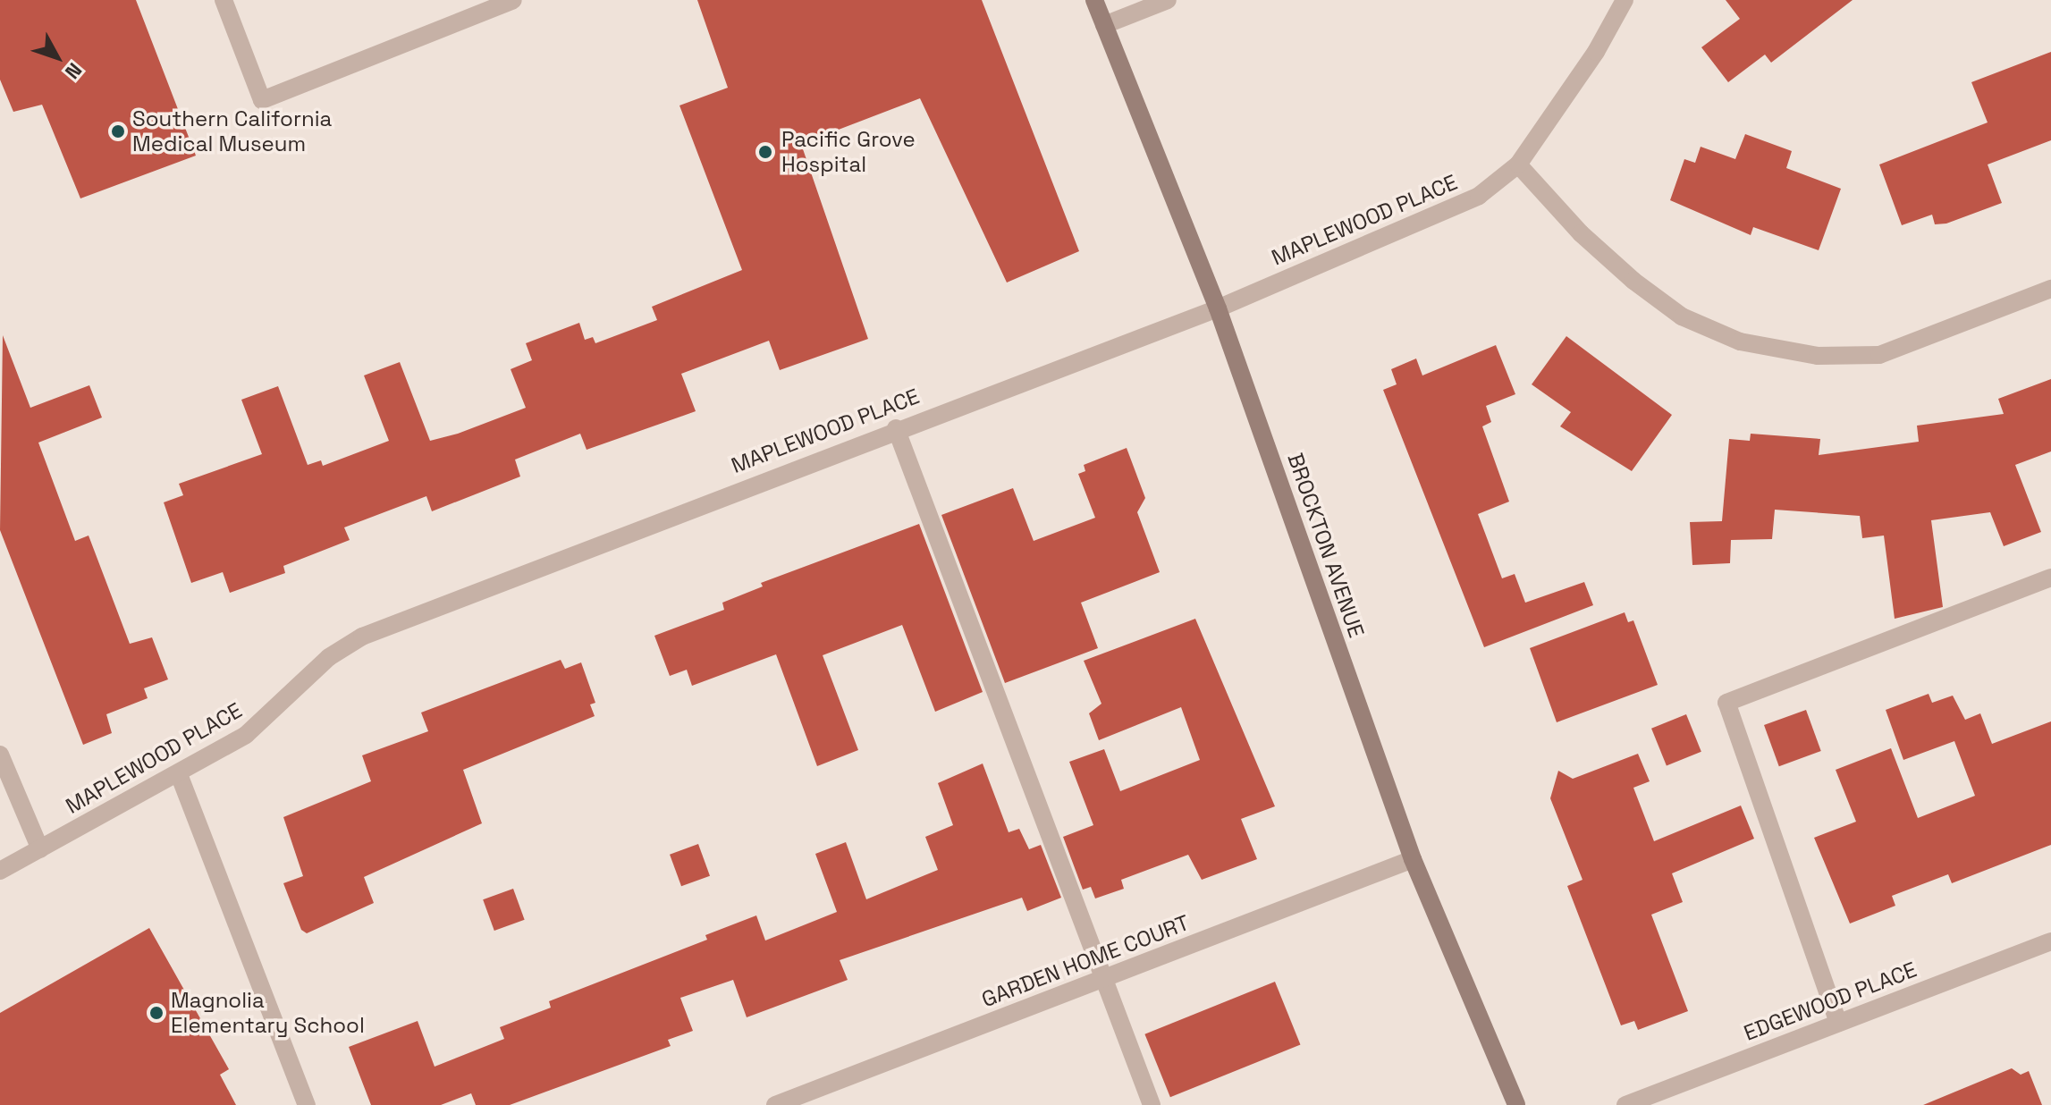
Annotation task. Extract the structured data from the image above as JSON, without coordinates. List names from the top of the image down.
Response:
{
  "streets": {
    "main road": ["BROCKTON AVENUE"],
    "street": ["MAPLEWOOD PLACE", "GARDEN HOME COURT", "EDGEWOOD PLACE"]
  },
  "crossings": [
    ["MAPLEWOOD PLACE", "BROCKTON AVENUE"],
    ["BROCKTON AVENUE", "GARDEN HOME COURT"]
  ],
  "places": ["Southern California Medical Museum", "Pacific Grove Hospital", "Magnolia Elementary School"],
  "north": "bottom right"
}
